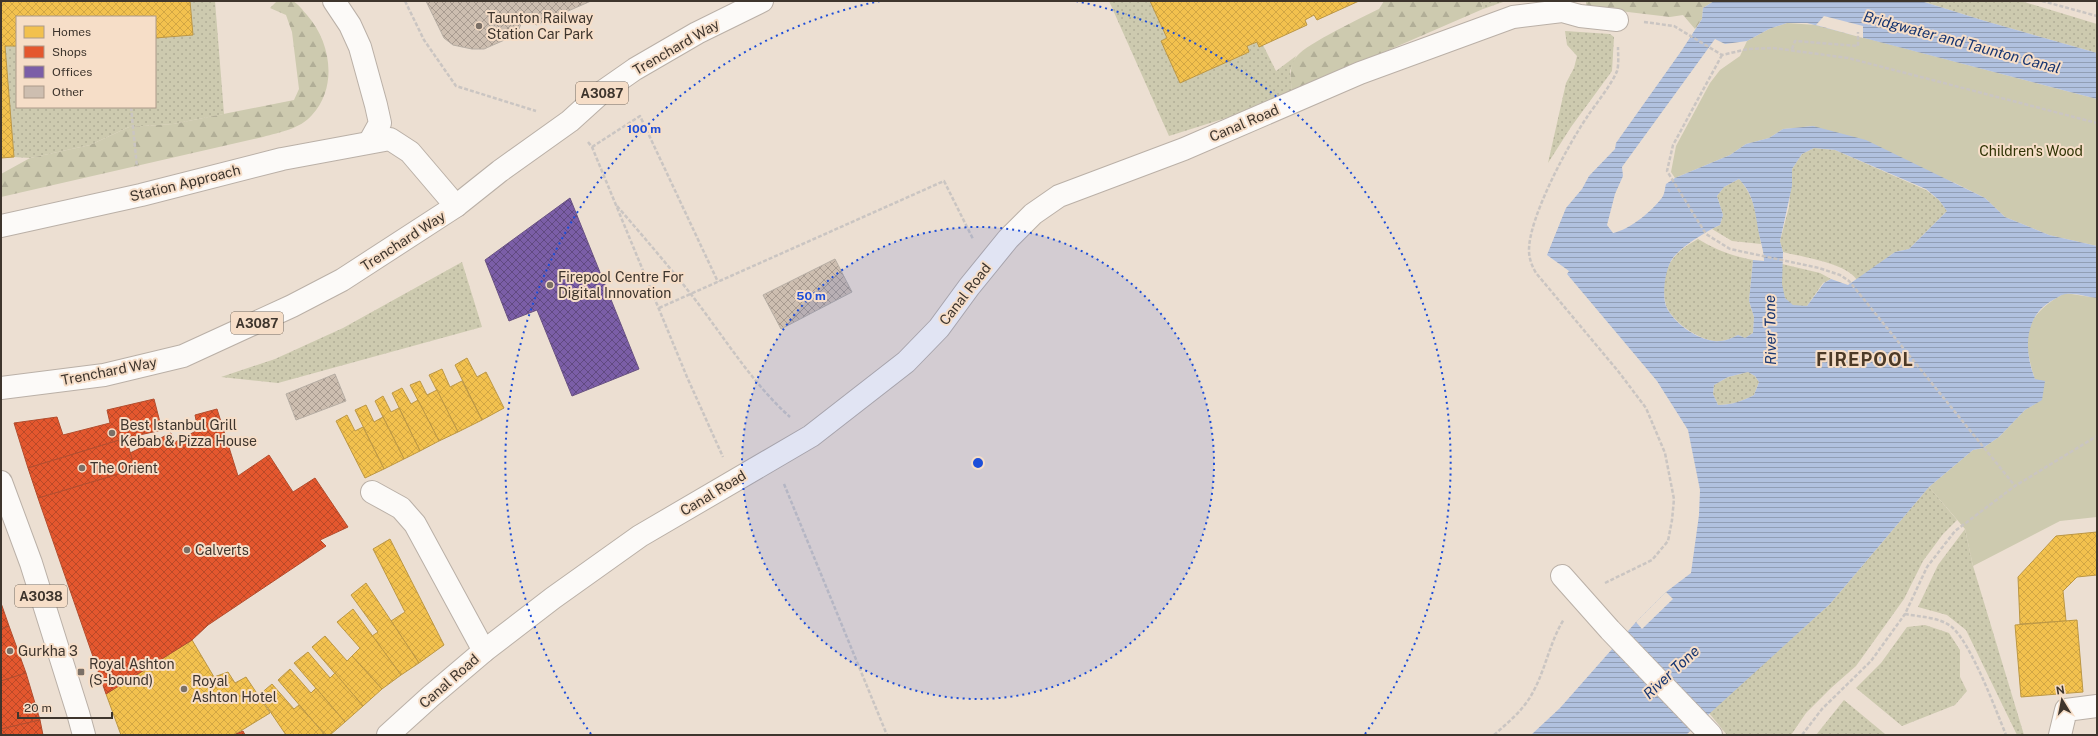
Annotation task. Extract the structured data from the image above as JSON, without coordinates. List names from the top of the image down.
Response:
{
  "streets": {
    "street": [
      "Trenchard Way",
      "A3087",
      "Canal Road",
      "Station Approach",
      "A3038"
    ]
  },
  "crossings": [
    ["Trenchard Way", "Station Approach"]
  ],
  "districts": ["FIREPOOL"],
  "water": ["Bridgwater and Taunton Canal", "River Tone"],
  "parks": ["Children's Wood"],
  "places": {
    "other": [
      "Taunton Railway Station Car Park",
      "Firepool Centre For Digital Innovation",
      "Best Istanbul Grill Kebab & Pizza House",
      "The Orient",
      "Calverts",
      "Gurkha 3",
      "Royal Ashton Hotel"
    ],
    "transit": ["Royal Ashton (S-bound)"]
  },
  "legend": [
    "Homes",
    "Shops",
    "Offices",
    "Other"
  ],
  "scale_bar": "20 m",
  "north": "top",
  "rings": ["100 m", "50 m"]
}
